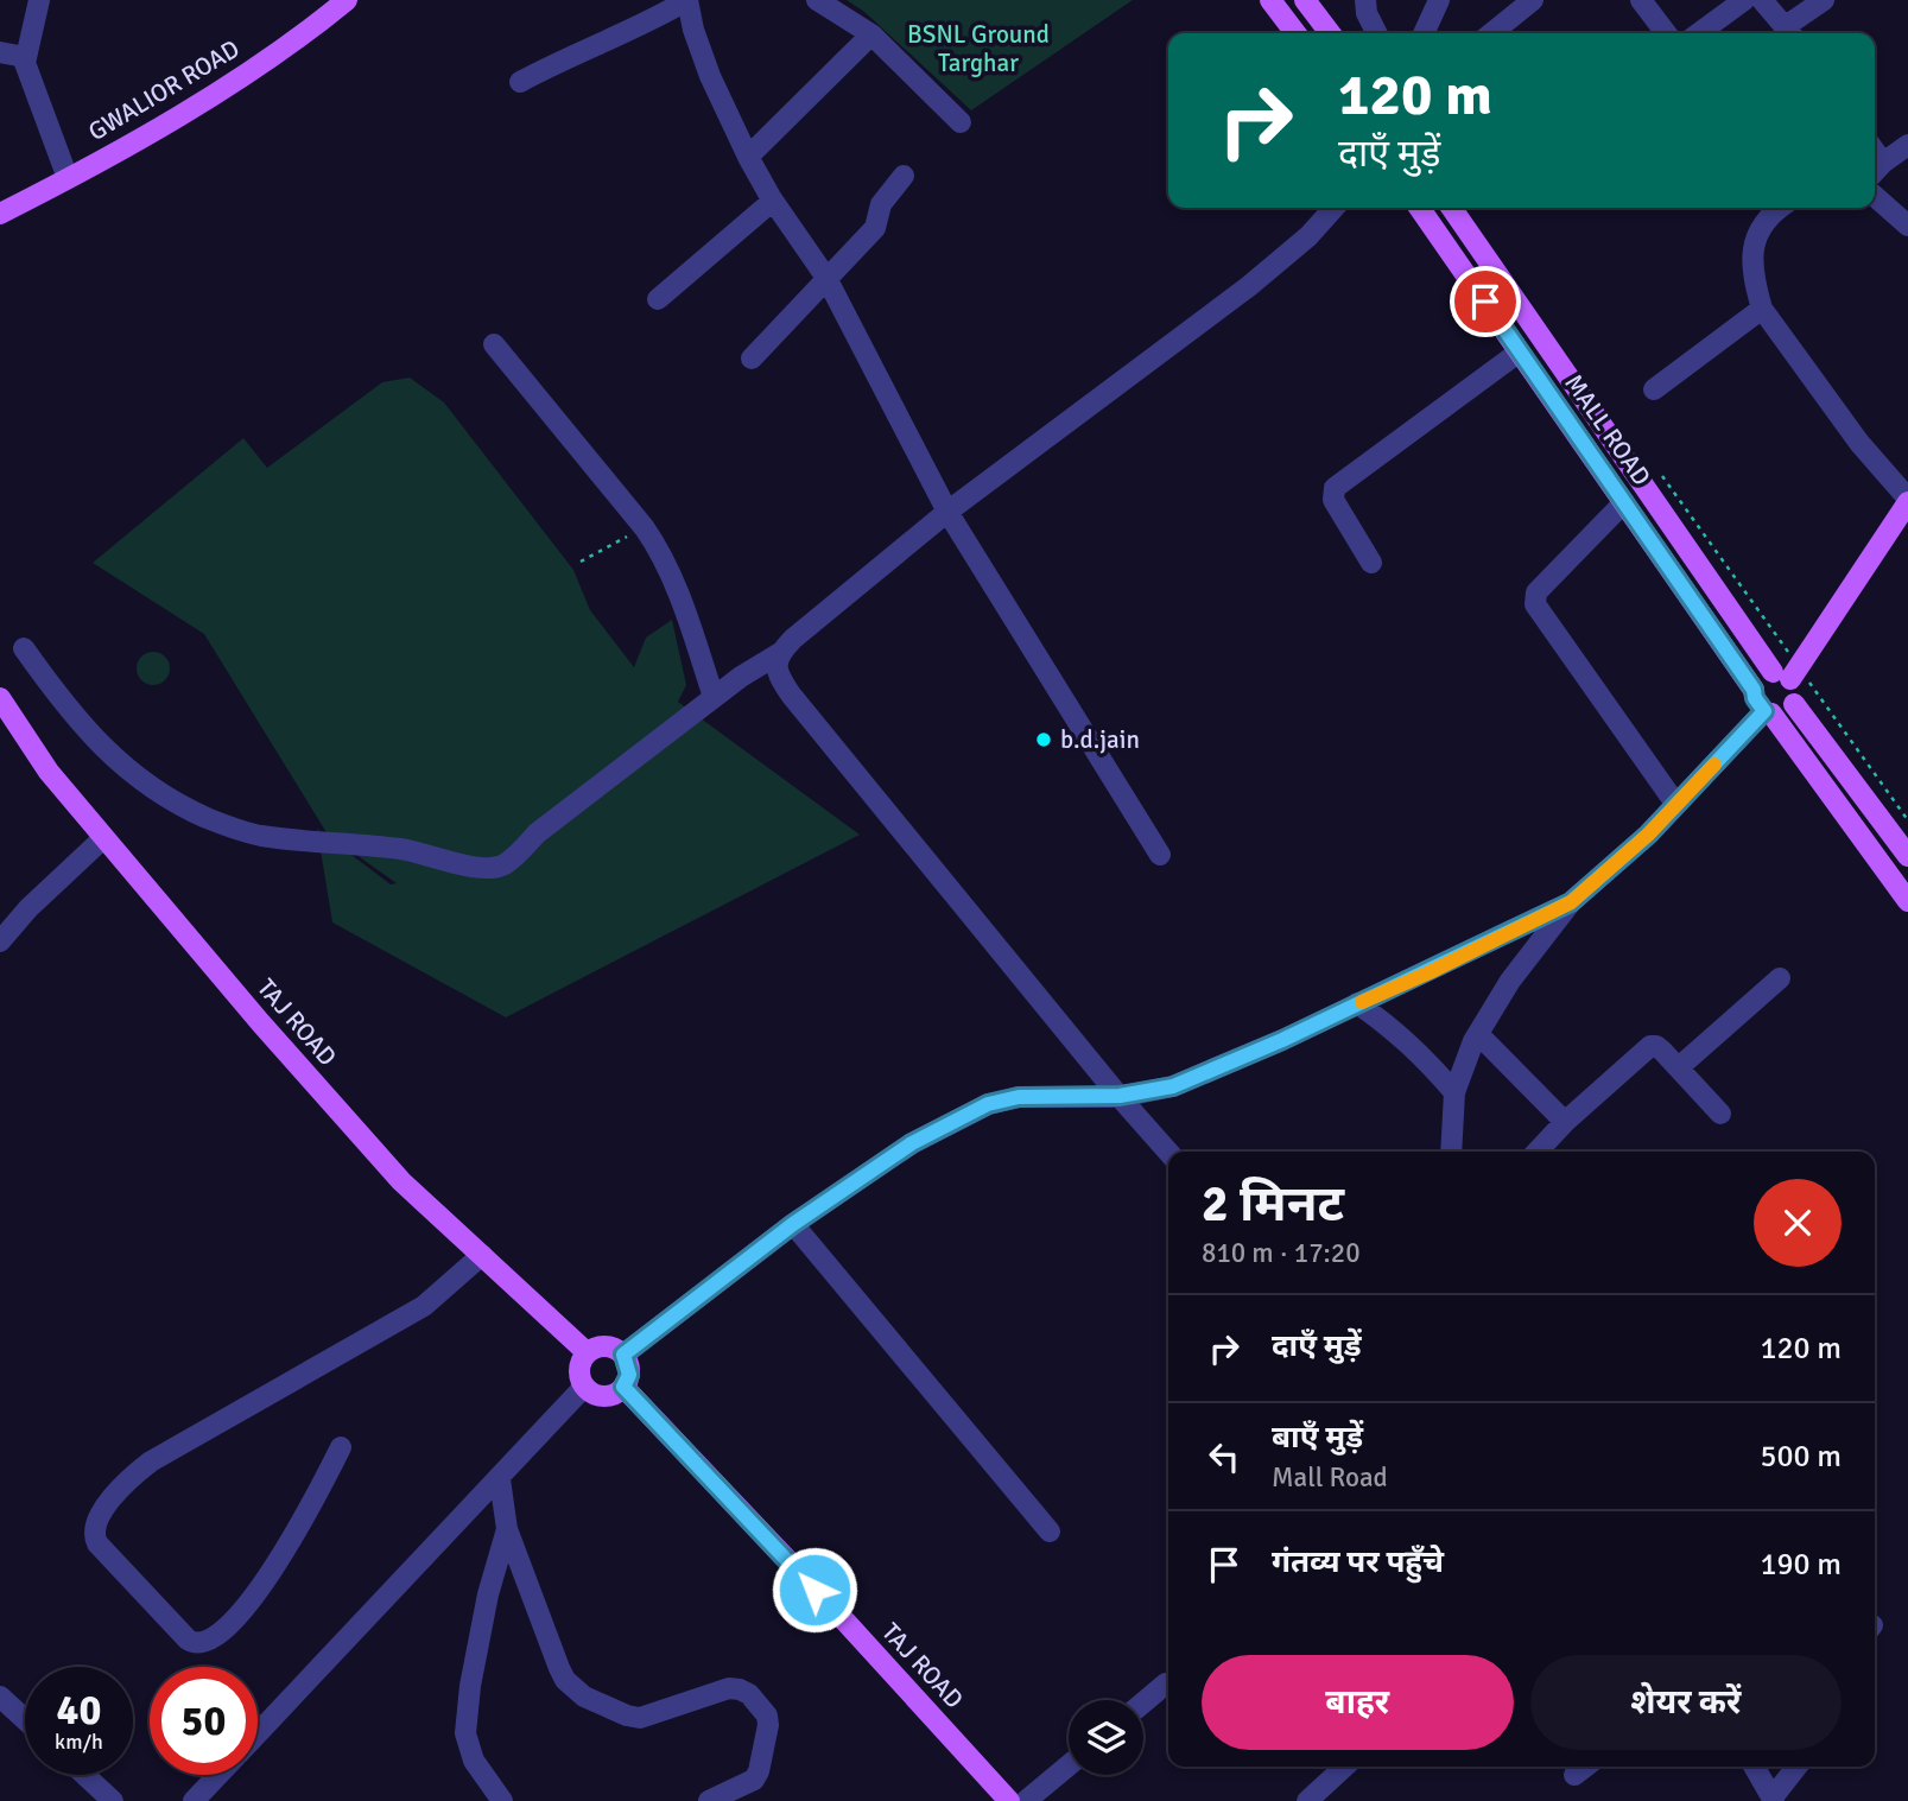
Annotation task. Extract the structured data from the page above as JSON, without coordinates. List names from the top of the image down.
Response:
{
  "streets": {
    "main road": ["GWALIOR ROAD", "MALL ROAD", "TAJ ROAD"]
  },
  "parks": ["BSNL Ground Targhar"],
  "places": ["b.d.jain"],
  "page": {
    "turn": ["120 m", "दाएँ मुड़ें"],
    "heading": ["2 मिनट", "810 m · 17:20"],
    "list": [
      {
        "name": "दाएँ मुड़ें",
        "value": "120 m"
      },
      {
        "name": "बाएँ मुड़ें",
        "note": "Mall Road",
        "value": "500 m"
      },
      {
        "name": "गंतव्य पर पहुँचे",
        "value": "190 m"
      }
    ],
    "buttons": ["बाहर", "शेयर करें"],
    "speed": "40 km/h",
    "limit": "50"
  }
}
